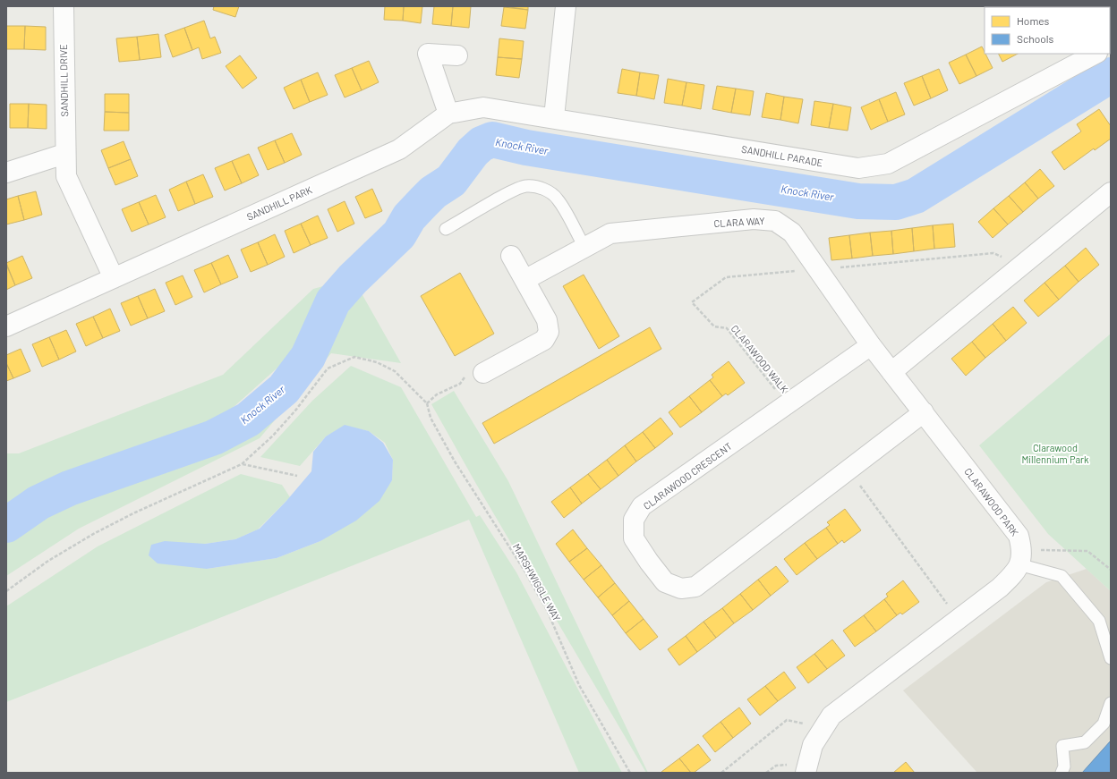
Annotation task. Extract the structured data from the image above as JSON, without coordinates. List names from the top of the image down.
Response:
{
  "streets": {
    "street": [
      "SANDHILL DRIVE",
      "SANDHILL PARADE",
      "SANDHILL PARK",
      "CLARA WAY",
      "CLARAWOOD CRESCENT",
      "CLARAWOOD PARK"
    ],
    "path": ["CLARAWOOD WALK", "MARSHWIGGLE WAY"]
  },
  "crossings": [
    ["SANDHILL DRIVE", "SANDHILL PARK"],
    ["SANDHILL PARADE", "SANDHILL PARK"],
    ["CLARA WAY", "CLARAWOOD WALK"],
    ["CLARA WAY", "CLARAWOOD CRESCENT"],
    ["CLARA WAY", "CLARAWOOD PARK"],
    ["CLARAWOOD WALK", "CLARAWOOD CRESCENT"],
    ["CLARAWOOD CRESCENT", "CLARAWOOD PARK"]
  ],
  "water": ["Knock River"],
  "parks": ["Clarawood Millennium Park"],
  "legend": ["Homes", "Schools"]
}
